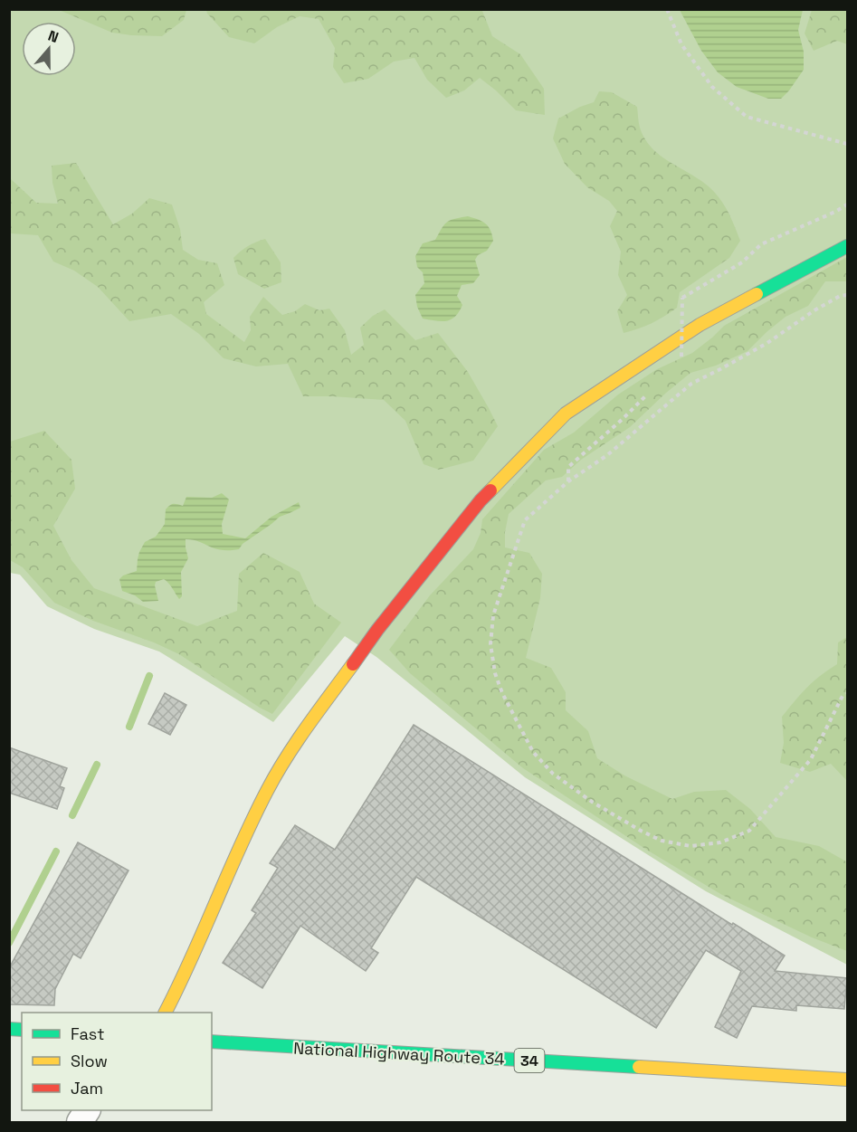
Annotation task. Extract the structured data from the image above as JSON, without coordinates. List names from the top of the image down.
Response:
{
  "streets": {
    "main road": ["National Highway Route 34", "34"]
  },
  "legend": ["Fast", "Slow", "Jam"],
  "north": "top"
}
